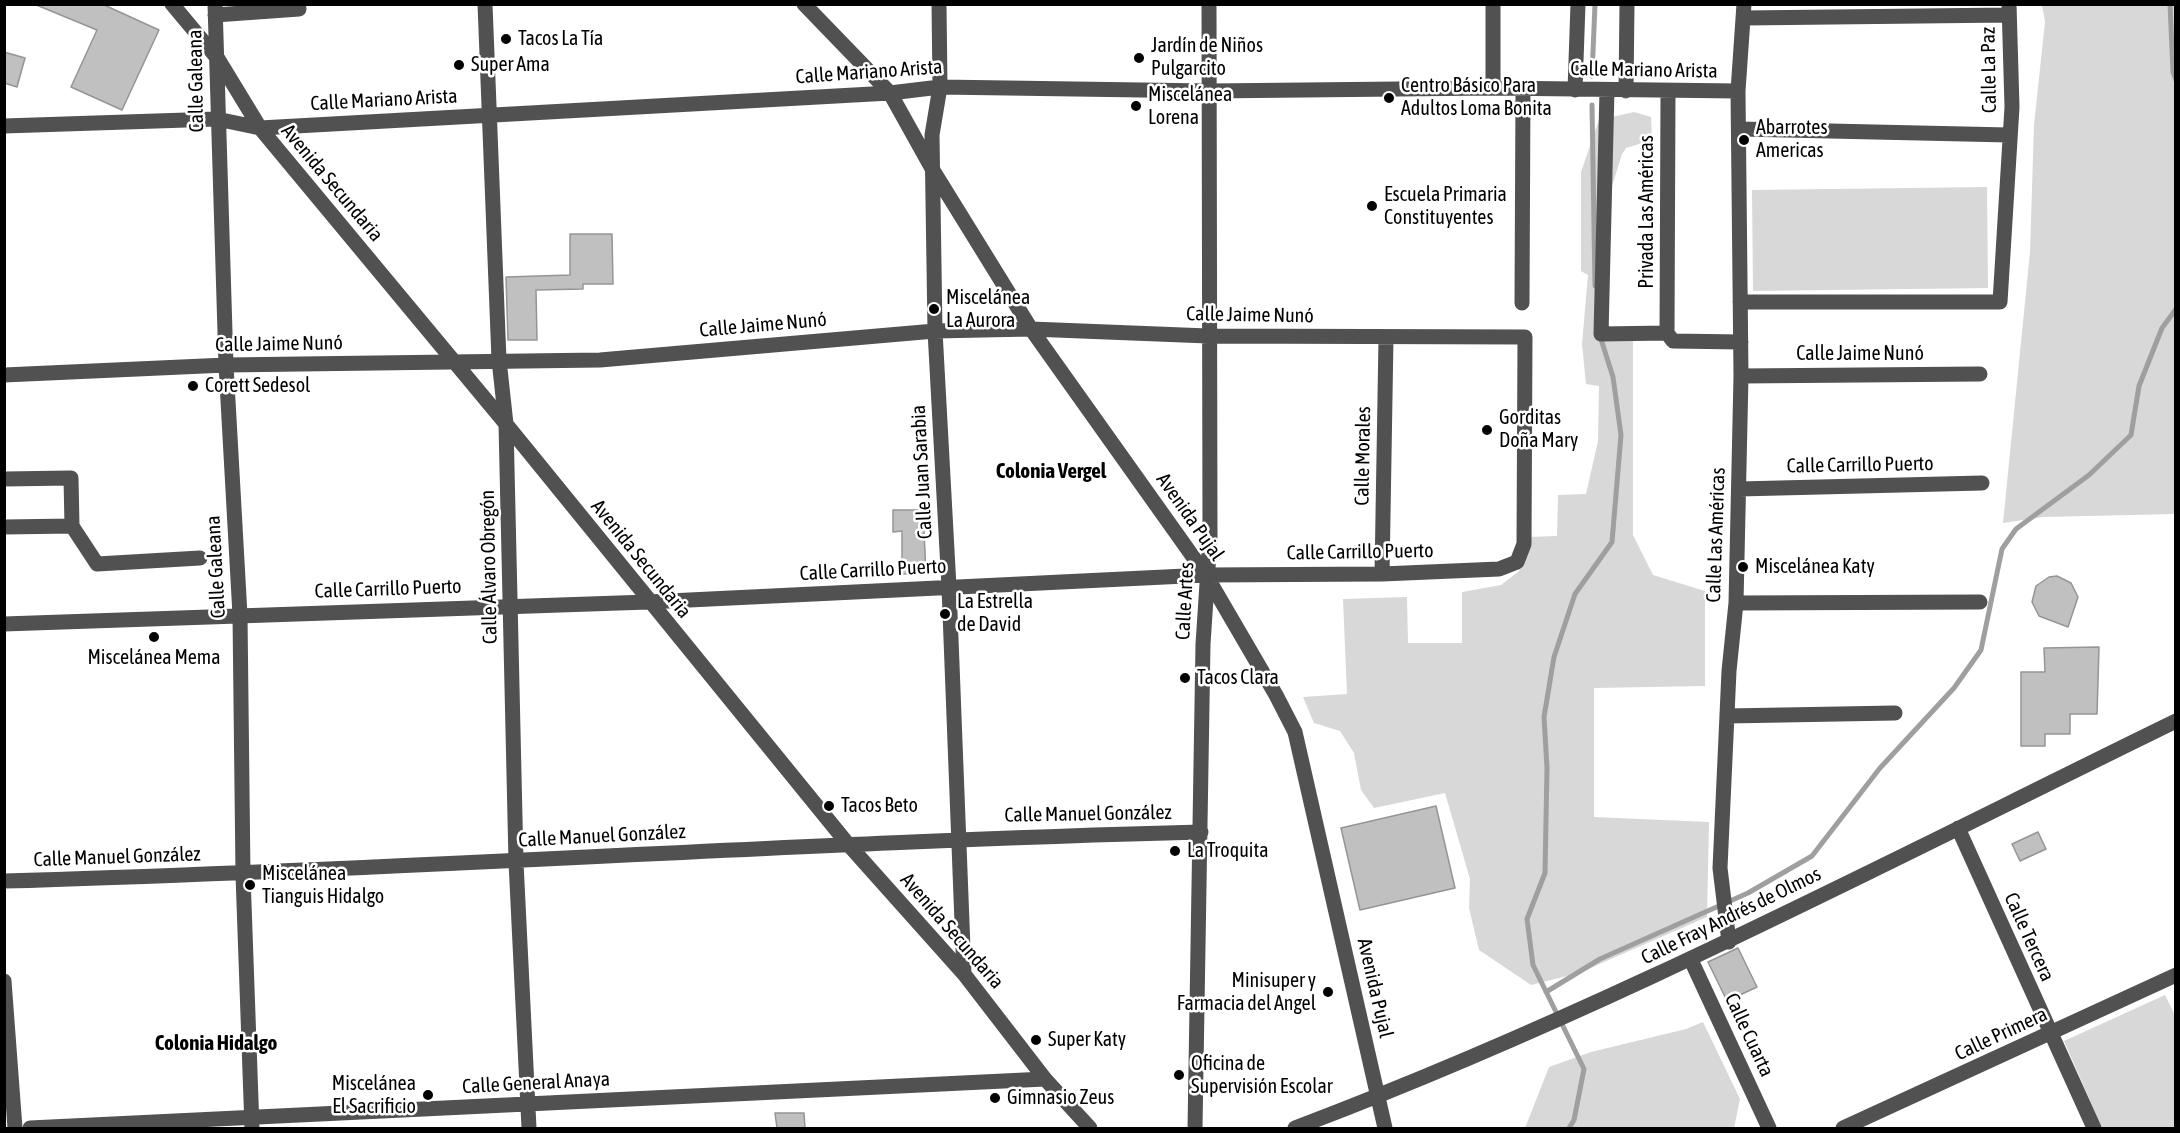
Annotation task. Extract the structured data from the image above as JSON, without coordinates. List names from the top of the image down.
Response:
{
  "streets": {
    "street": [
      "Calle Mariano Arista",
      "Calle La Paz",
      "Calle Galeana",
      "Avenida Secundaria",
      "Privada Las Américas",
      "Calle Jaime Nunó",
      "Calle Morales",
      "Calle Carrillo Puerto",
      "Calle Juan Sarabia",
      "Avenida Pujal",
      "Calle Las Américas",
      "Calle Álvaro Obregón",
      "Calle Artes",
      "Calle Manuel González",
      "Calle Fray Andrés de Olmos",
      "Calle Tercera",
      "Calle Primera",
      "Calle Cuarta",
      "Calle General Anaya"
    ]
  },
  "crossings": [
    ["Calle Mariano Arista", "Calle Galeana"],
    ["Calle Mariano Arista", "Avenida Secundaria"],
    ["Calle Mariano Arista", "Privada Las Américas"],
    ["Calle Mariano Arista", "Calle Juan Sarabia"],
    ["Calle Mariano Arista", "Avenida Pujal"],
    ["Calle Mariano Arista", "Calle Las Américas"],
    ["Calle Mariano Arista", "Calle Álvaro Obregón"],
    ["Calle Mariano Arista", "Calle Artes"],
    ["Calle La Paz", "Calle Las Américas"],
    ["Calle Galeana", "Avenida Secundaria"],
    ["Calle Galeana", "Calle Jaime Nunó"],
    ["Calle Galeana", "Calle Carrillo Puerto"],
    ["Calle Galeana", "Calle Manuel González"],
    ["Calle Galeana", "Calle General Anaya"],
    ["Avenida Secundaria", "Calle Jaime Nunó"],
    ["Avenida Secundaria", "Calle Carrillo Puerto"],
    ["Avenida Secundaria", "Calle Juan Sarabia"],
    ["Avenida Secundaria", "Calle Álvaro Obregón"],
    ["Avenida Secundaria", "Calle Manuel González"],
    ["Avenida Secundaria", "Calle General Anaya"],
    ["Calle Jaime Nunó", "Calle Morales"],
    ["Calle Jaime Nunó", "Calle Carrillo Puerto"],
    ["Calle Jaime Nunó", "Calle Juan Sarabia"],
    ["Calle Jaime Nunó", "Avenida Pujal"],
    ["Calle Jaime Nunó", "Calle Las Américas"],
    ["Calle Jaime Nunó", "Calle Álvaro Obregón"],
    ["Calle Jaime Nunó", "Calle Artes"],
    ["Calle Morales", "Calle Carrillo Puerto"],
    ["Calle Carrillo Puerto", "Calle Juan Sarabia"],
    ["Calle Carrillo Puerto", "Avenida Pujal"],
    ["Calle Carrillo Puerto", "Calle Las Américas"],
    ["Calle Carrillo Puerto", "Calle Álvaro Obregón"],
    ["Calle Carrillo Puerto", "Calle Artes"],
    ["Calle Juan Sarabia", "Avenida Pujal"],
    ["Calle Juan Sarabia", "Calle Manuel González"],
    ["Avenida Pujal", "Calle Artes"],
    ["Avenida Pujal", "Calle Fray Andrés de Olmos"],
    ["Calle Las Américas", "Calle Fray Andrés de Olmos"],
    ["Calle Álvaro Obregón", "Calle Manuel González"],
    ["Calle Álvaro Obregón", "Calle General Anaya"],
    ["Calle Artes", "Calle Manuel González"],
    ["Calle Fray Andrés de Olmos", "Calle Tercera"],
    ["Calle Fray Andrés de Olmos", "Calle Cuarta"],
    ["Calle Tercera", "Calle Primera"]
  ],
  "districts": ["Colonia Vergel", "Colonia Hidalgo"],
  "places": [
    "Tacos La Tía",
    "Jardín de Niños Pulgarcito",
    "Super Ama",
    "Centro Básico Para Adultos Loma Bonita",
    "Miscelánea Lorena",
    "Abarrotes Americas",
    "Escuela Primaria Constituyentes",
    "Miscelánea La Aurora",
    "Corett Sedesol",
    "Gorditas Doña Mary",
    "Miscelánea Katy",
    "La Estrella de David",
    "Miscelánea Mema",
    "Tacos Clara",
    "Tacos Beto",
    "La Troquita",
    "Miscelánea Tianguis Hidalgo",
    "Minisuper y Farmacia del Angel",
    "Super Katy",
    "Oficina de Supervisión Escolar",
    "Miscelánea El Sacrificio",
    "Gimnasio Zeus"
  ]
}
